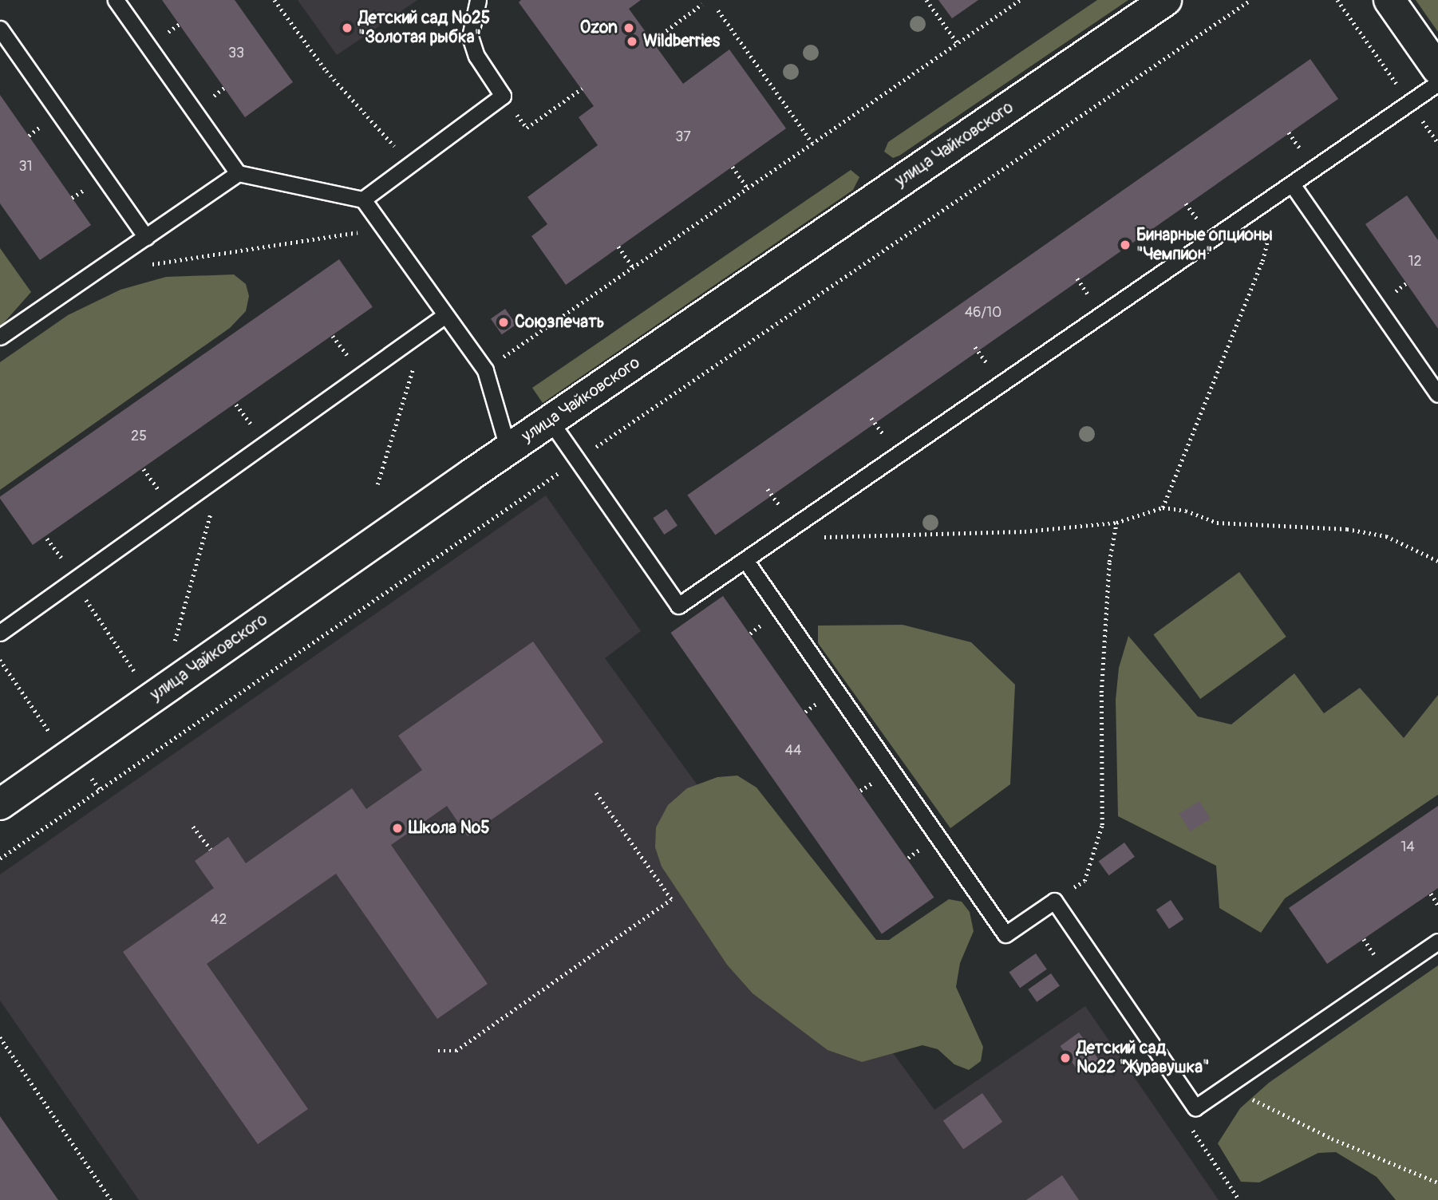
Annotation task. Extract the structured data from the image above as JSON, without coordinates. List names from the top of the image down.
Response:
{
  "streets": {
    "main road": ["улица Чайковского"]
  },
  "places": [
    "Детский сад №25 \"Золотая рыбка\"",
    "Ozon",
    "Wildberries",
    "Бинарные опционы \"Чемпион\"",
    "Союзпечать",
    "Школа №5",
    "Детский сад №22 \"Журавушка\""
  ],
  "house_numbers": [
    "33",
    "37",
    "31",
    "12",
    "46/10",
    "25",
    "44",
    "14",
    "42"
  ]
}
